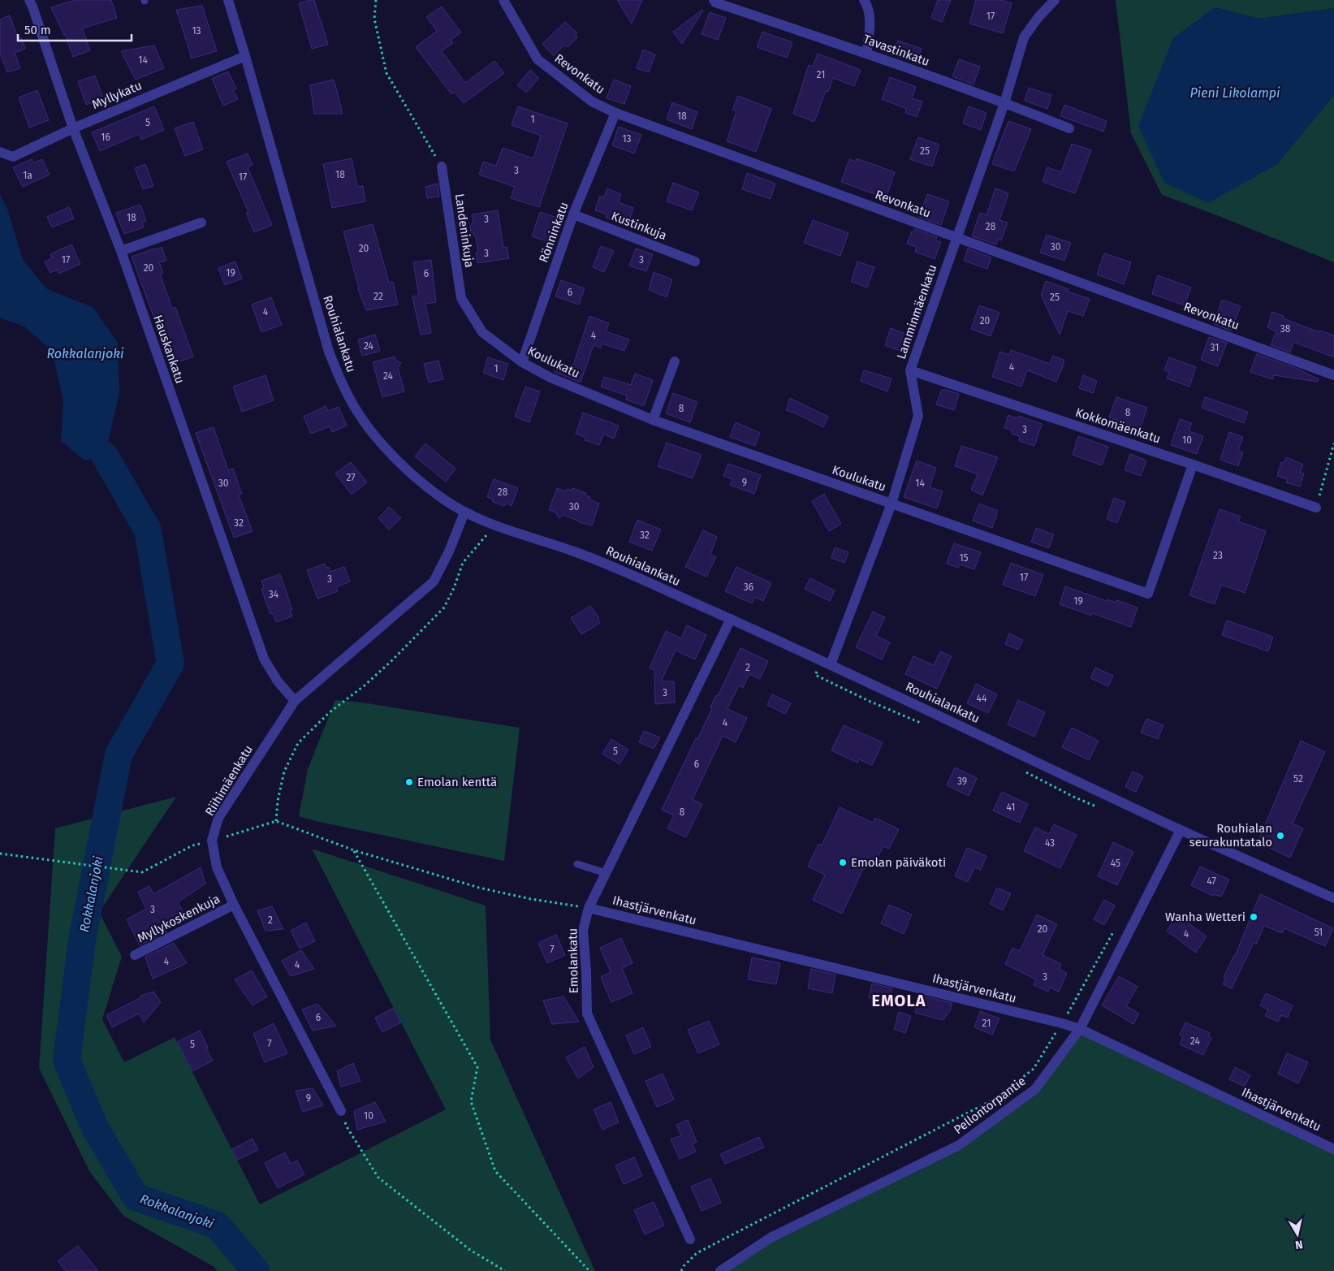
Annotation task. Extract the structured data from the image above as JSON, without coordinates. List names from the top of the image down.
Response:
{
  "streets": {
    "street": [
      "Tavastinkatu",
      "Revonkatu",
      "Myllykatu",
      "Kustinkuja",
      "Landeninkuja",
      "Rönninkatu",
      "Lamminmäenkatu",
      "Rouhialankatu",
      "Hauskankatu",
      "Koulukatu",
      "Kokkomäenkatu",
      "Riihimäenkatu",
      "Ihastjärvenkatu",
      "Myllykoskenkuja",
      "Emolankatu",
      "Pellontorpantie"
    ]
  },
  "crossings": [
    ["Tavastinkatu", "Lamminmäenkatu"],
    ["Revonkatu", "Rönninkatu"],
    ["Revonkatu", "Lamminmäenkatu"],
    ["Myllykatu", "Rouhialankatu"],
    ["Myllykatu", "Hauskankatu"],
    ["Kustinkuja", "Rönninkatu"],
    ["Landeninkuja", "Koulukatu"],
    ["Rönninkatu", "Koulukatu"],
    ["Lamminmäenkatu", "Rouhialankatu"],
    ["Lamminmäenkatu", "Koulukatu"],
    ["Lamminmäenkatu", "Kokkomäenkatu"],
    ["Rouhialankatu", "Riihimäenkatu"],
    ["Rouhialankatu", "Emolankatu"],
    ["Rouhialankatu", "Pellontorpantie"],
    ["Hauskankatu", "Riihimäenkatu"],
    ["Koulukatu", "Kokkomäenkatu"],
    ["Riihimäenkatu", "Myllykoskenkuja"],
    ["Ihastjärvenkatu", "Emolankatu"],
    ["Ihastjärvenkatu", "Pellontorpantie"]
  ],
  "districts": ["EMOLA"],
  "water": ["Pieni Likolampi", "Rokkalanjoki"],
  "places": [
    "Emolan kenttä",
    "Rouhialan seurakuntatalo",
    "Emolan päiväkoti",
    "Wanha Wetteri"
  ],
  "house_numbers": [
    "17",
    "13",
    "14",
    "21",
    "18",
    "1",
    "5",
    "16",
    "13",
    "25",
    "3",
    "18",
    "1a",
    "17",
    "18",
    "3",
    "28",
    "30",
    "20",
    "3",
    "17",
    "3",
    "20",
    "19",
    "6",
    "6",
    "22",
    "25",
    "4",
    "20",
    "38",
    "4",
    "24",
    "31",
    "4",
    "1",
    "24",
    "8",
    "8",
    "3",
    "10",
    "27",
    "9",
    "30",
    "14",
    "28",
    "30",
    "32",
    "32",
    "23",
    "15",
    "17",
    "3",
    "36",
    "34",
    "19",
    "2",
    "3",
    "44",
    "4",
    "5",
    "6",
    "52",
    "39",
    "41",
    "8",
    "43",
    "45",
    "47",
    "3",
    "2",
    "20",
    "51",
    "4",
    "7",
    "4",
    "4",
    "3",
    "6",
    "21",
    "24",
    "7",
    "5",
    "9",
    "10"
  ],
  "scale_bar": "50 m",
  "north": "bottom"
}
